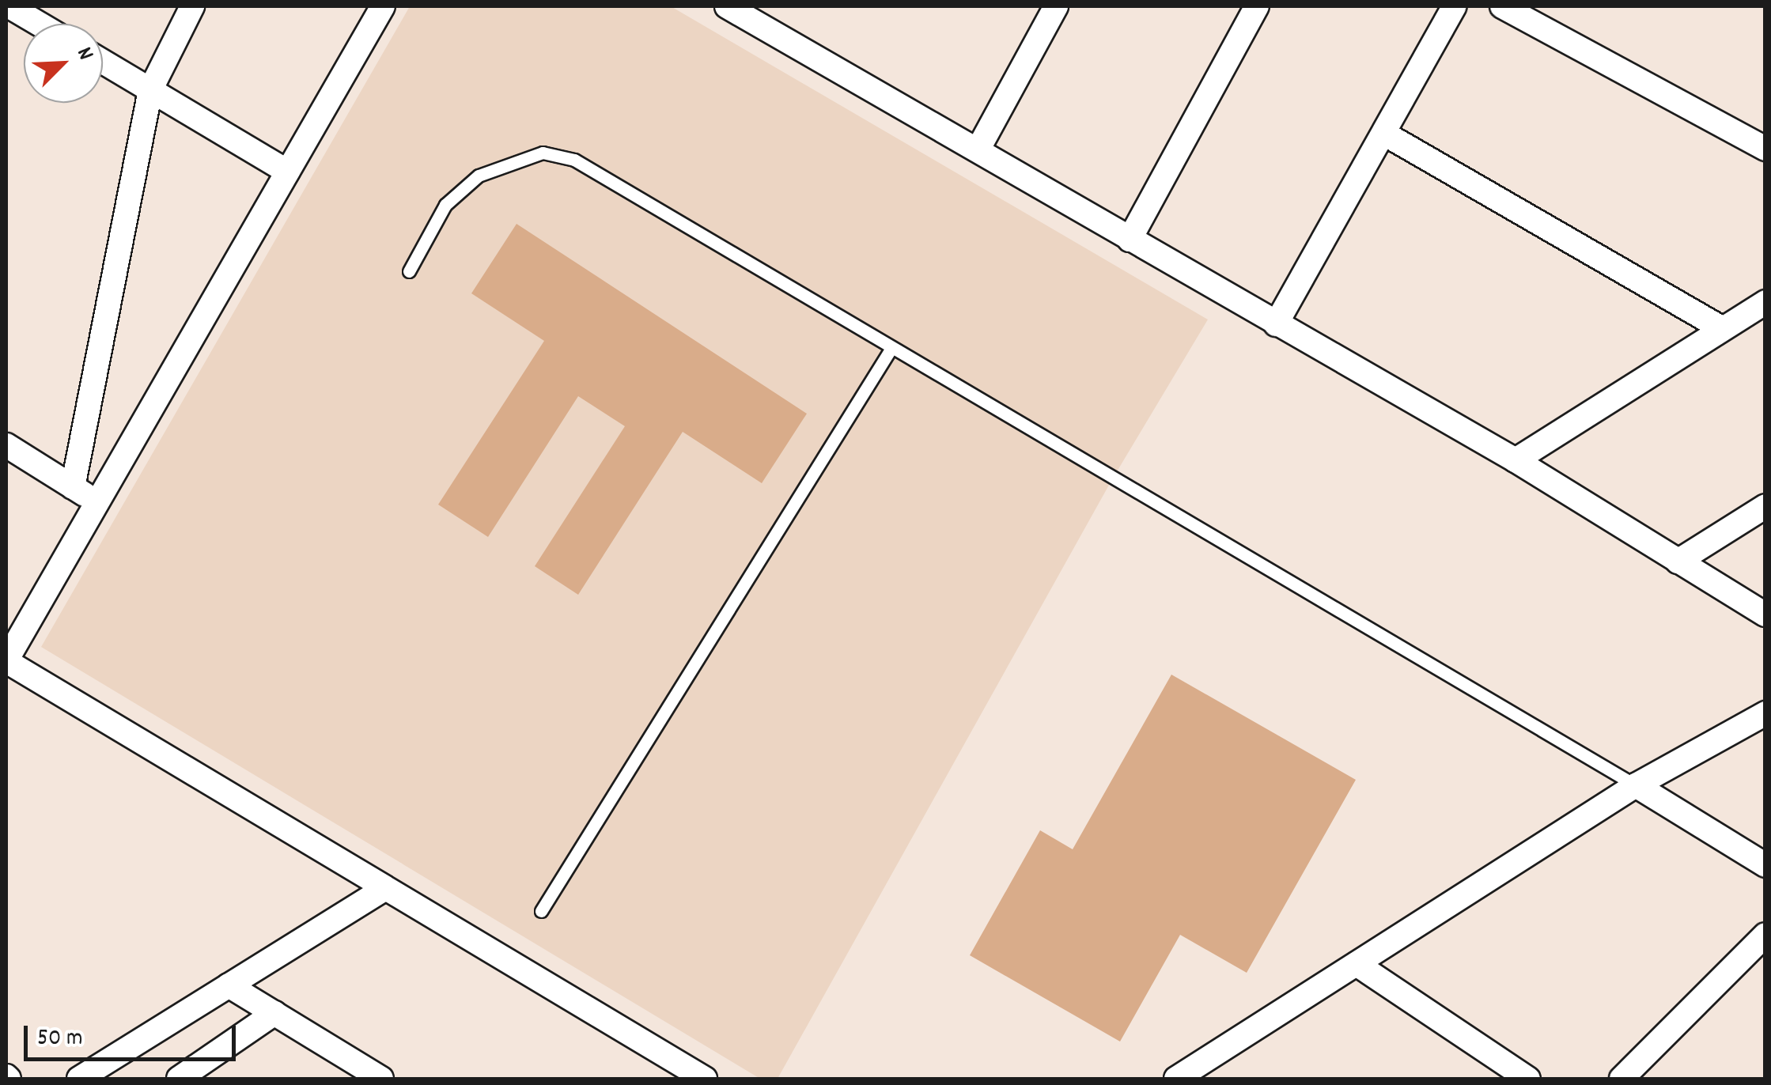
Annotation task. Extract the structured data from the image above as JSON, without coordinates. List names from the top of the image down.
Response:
{
  "scale_bar": "50 m",
  "north": "top right"
}
